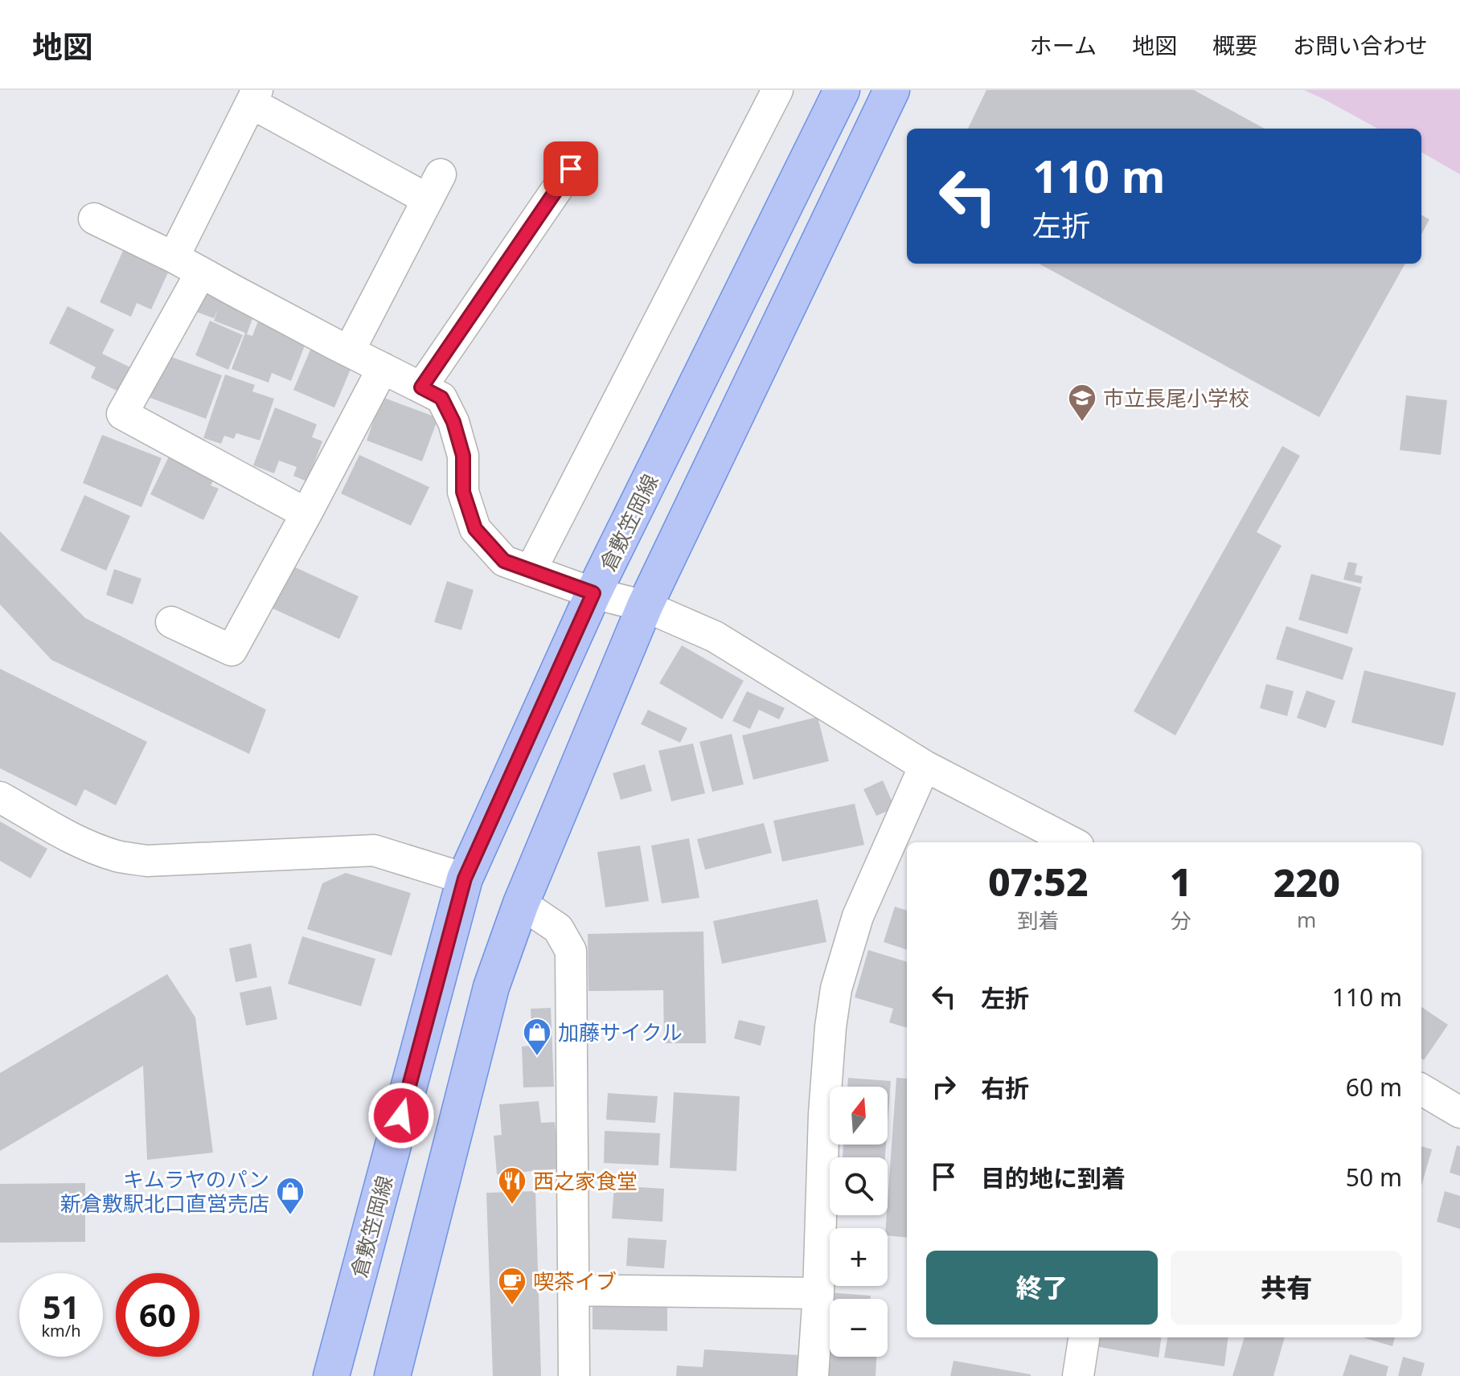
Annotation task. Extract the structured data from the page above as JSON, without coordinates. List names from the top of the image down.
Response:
{
  "streets": {
    "main road": ["倉敷笠岡線"]
  },
  "places": {
    "school or university": ["市立長尾小学校"],
    "shop": ["加藤サイクル", "キムラヤのパン 新倉敷駅北口直営売店"],
    "restaurant": ["西之家食堂"],
    "cafe": ["喫茶イブ"]
  },
  "north": "top",
  "page": {
    "header": "地図",
    "nav": [
      "ホーム",
      "地図",
      "概要",
      "お問い合わせ"
    ],
    "turn": ["110 m", "左折"],
    "eta": [
      "07:52",
      "到着",
      "1",
      "分",
      "220",
      "m"
    ],
    "list": [
      {
        "name": "左折",
        "value": "110 m"
      },
      {
        "name": "右折",
        "value": "60 m"
      },
      {
        "name": "目的地に到着",
        "value": "50 m"
      }
    ],
    "map_buttons": ["+", "−"],
    "buttons": ["終了", "共有"],
    "speed": "51 km/h",
    "limit": "60"
  }
}
